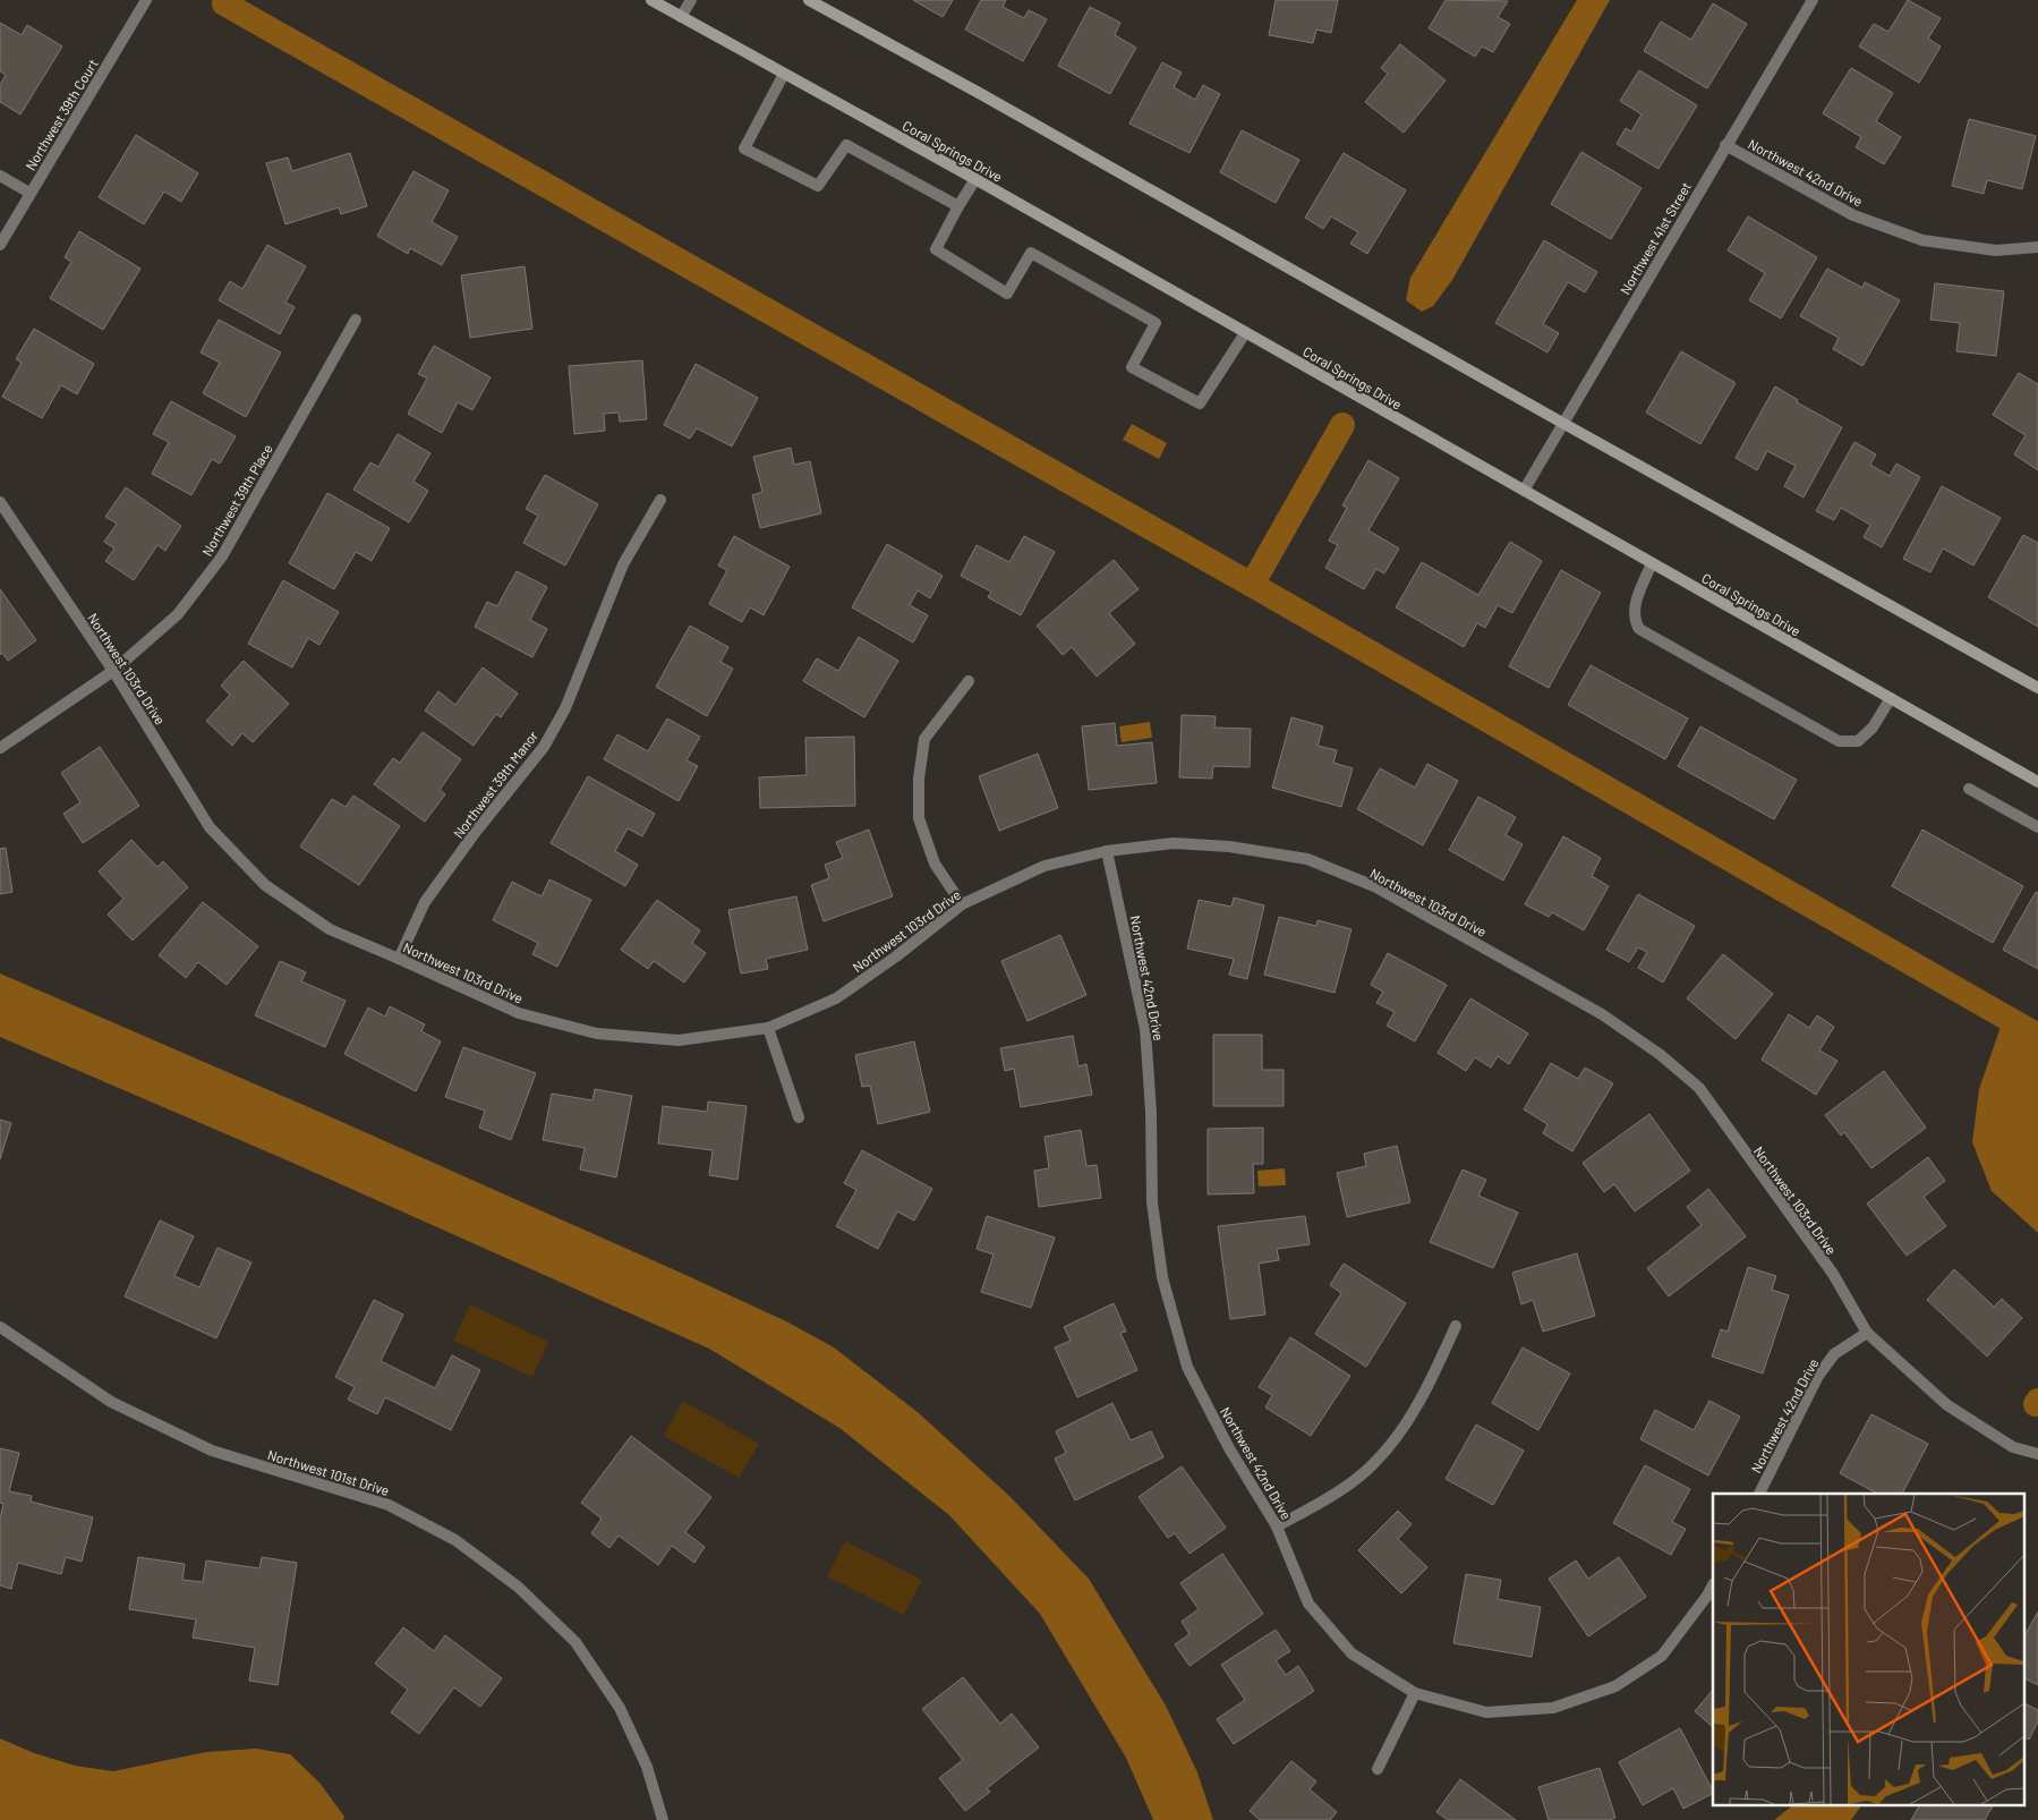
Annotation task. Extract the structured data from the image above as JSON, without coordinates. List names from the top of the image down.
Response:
{
  "streets": {
    "main road": ["Coral Springs Drive"],
    "street": [
      "Northwest 39th Court",
      "Northwest 42nd Drive",
      "Northwest 41st Street",
      "Northwest 39th Place",
      "Northwest 103rd Drive",
      "Northwest 39th Manor",
      "Northwest 101st Drive"
    ]
  },
  "crossings": [
    ["Coral Springs Drive", "Northwest 41st Street"],
    ["Northwest 42nd Drive", "Northwest 41st Street"],
    ["Northwest 42nd Drive", "Northwest 103rd Drive"],
    ["Northwest 39th Place", "Northwest 103rd Drive"],
    ["Northwest 103rd Drive", "Northwest 39th Manor"]
  ]
}
